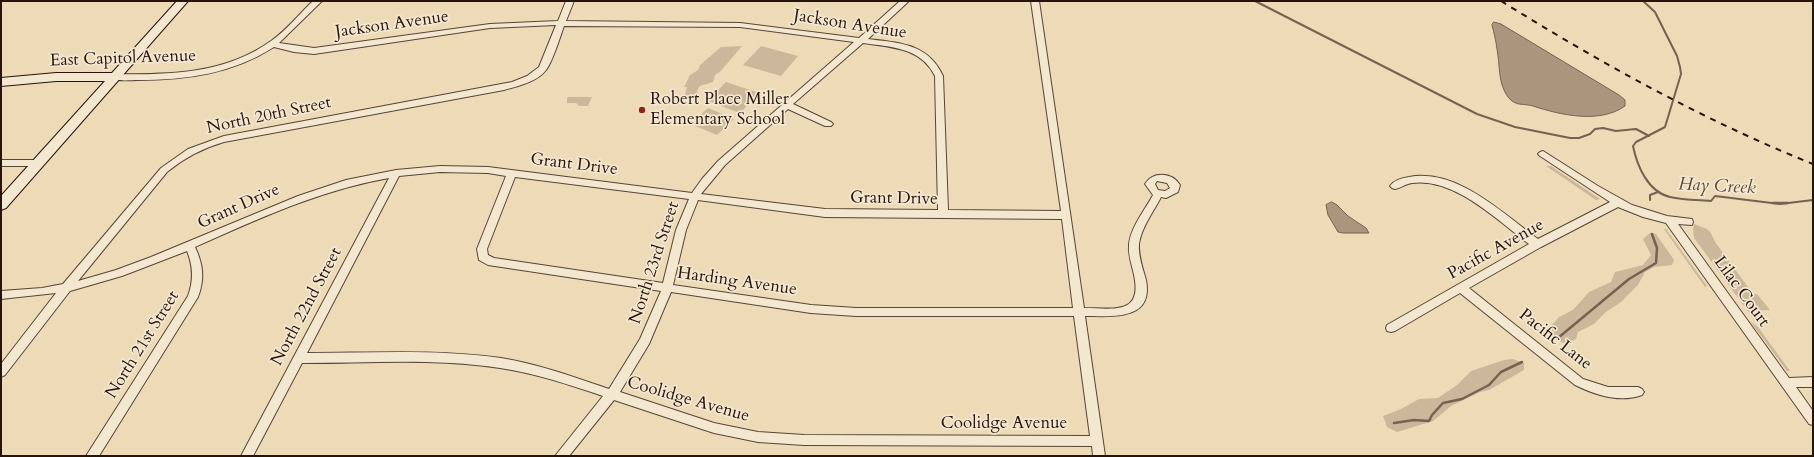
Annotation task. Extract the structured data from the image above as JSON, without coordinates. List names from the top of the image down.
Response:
{
  "streets": {
    "street": [
      "Jackson Avenue",
      "East Capitol Avenue",
      "North 20th Street",
      "Grant Drive",
      "Pacific Avenue",
      "North 23rd Street",
      "Harding Avenue",
      "Lilac Court",
      "North 22nd Street",
      "Pacific Lane",
      "North 21st Street",
      "Coolidge Avenue"
    ]
  },
  "crossings": [
    ["Jackson Avenue", "East Capitol Avenue"],
    ["Jackson Avenue", "North 20th Street"],
    ["Jackson Avenue", "Grant Drive"],
    ["Jackson Avenue", "North 23rd Street"],
    ["North 20th Street", "Grant Drive"],
    ["Grant Drive", "North 23rd Street"],
    ["Grant Drive", "Harding Avenue"],
    ["Grant Drive", "North 22nd Street"],
    ["Grant Drive", "North 21st Street"],
    ["Pacific Avenue", "Pacific Lane"],
    ["North 23rd Street", "Harding Avenue"],
    ["North 23rd Street", "Coolidge Avenue"],
    ["North 22nd Street", "Coolidge Avenue"]
  ],
  "water": ["Hay Creek"],
  "places": ["Robert Place Miller Elementary School"]
}
